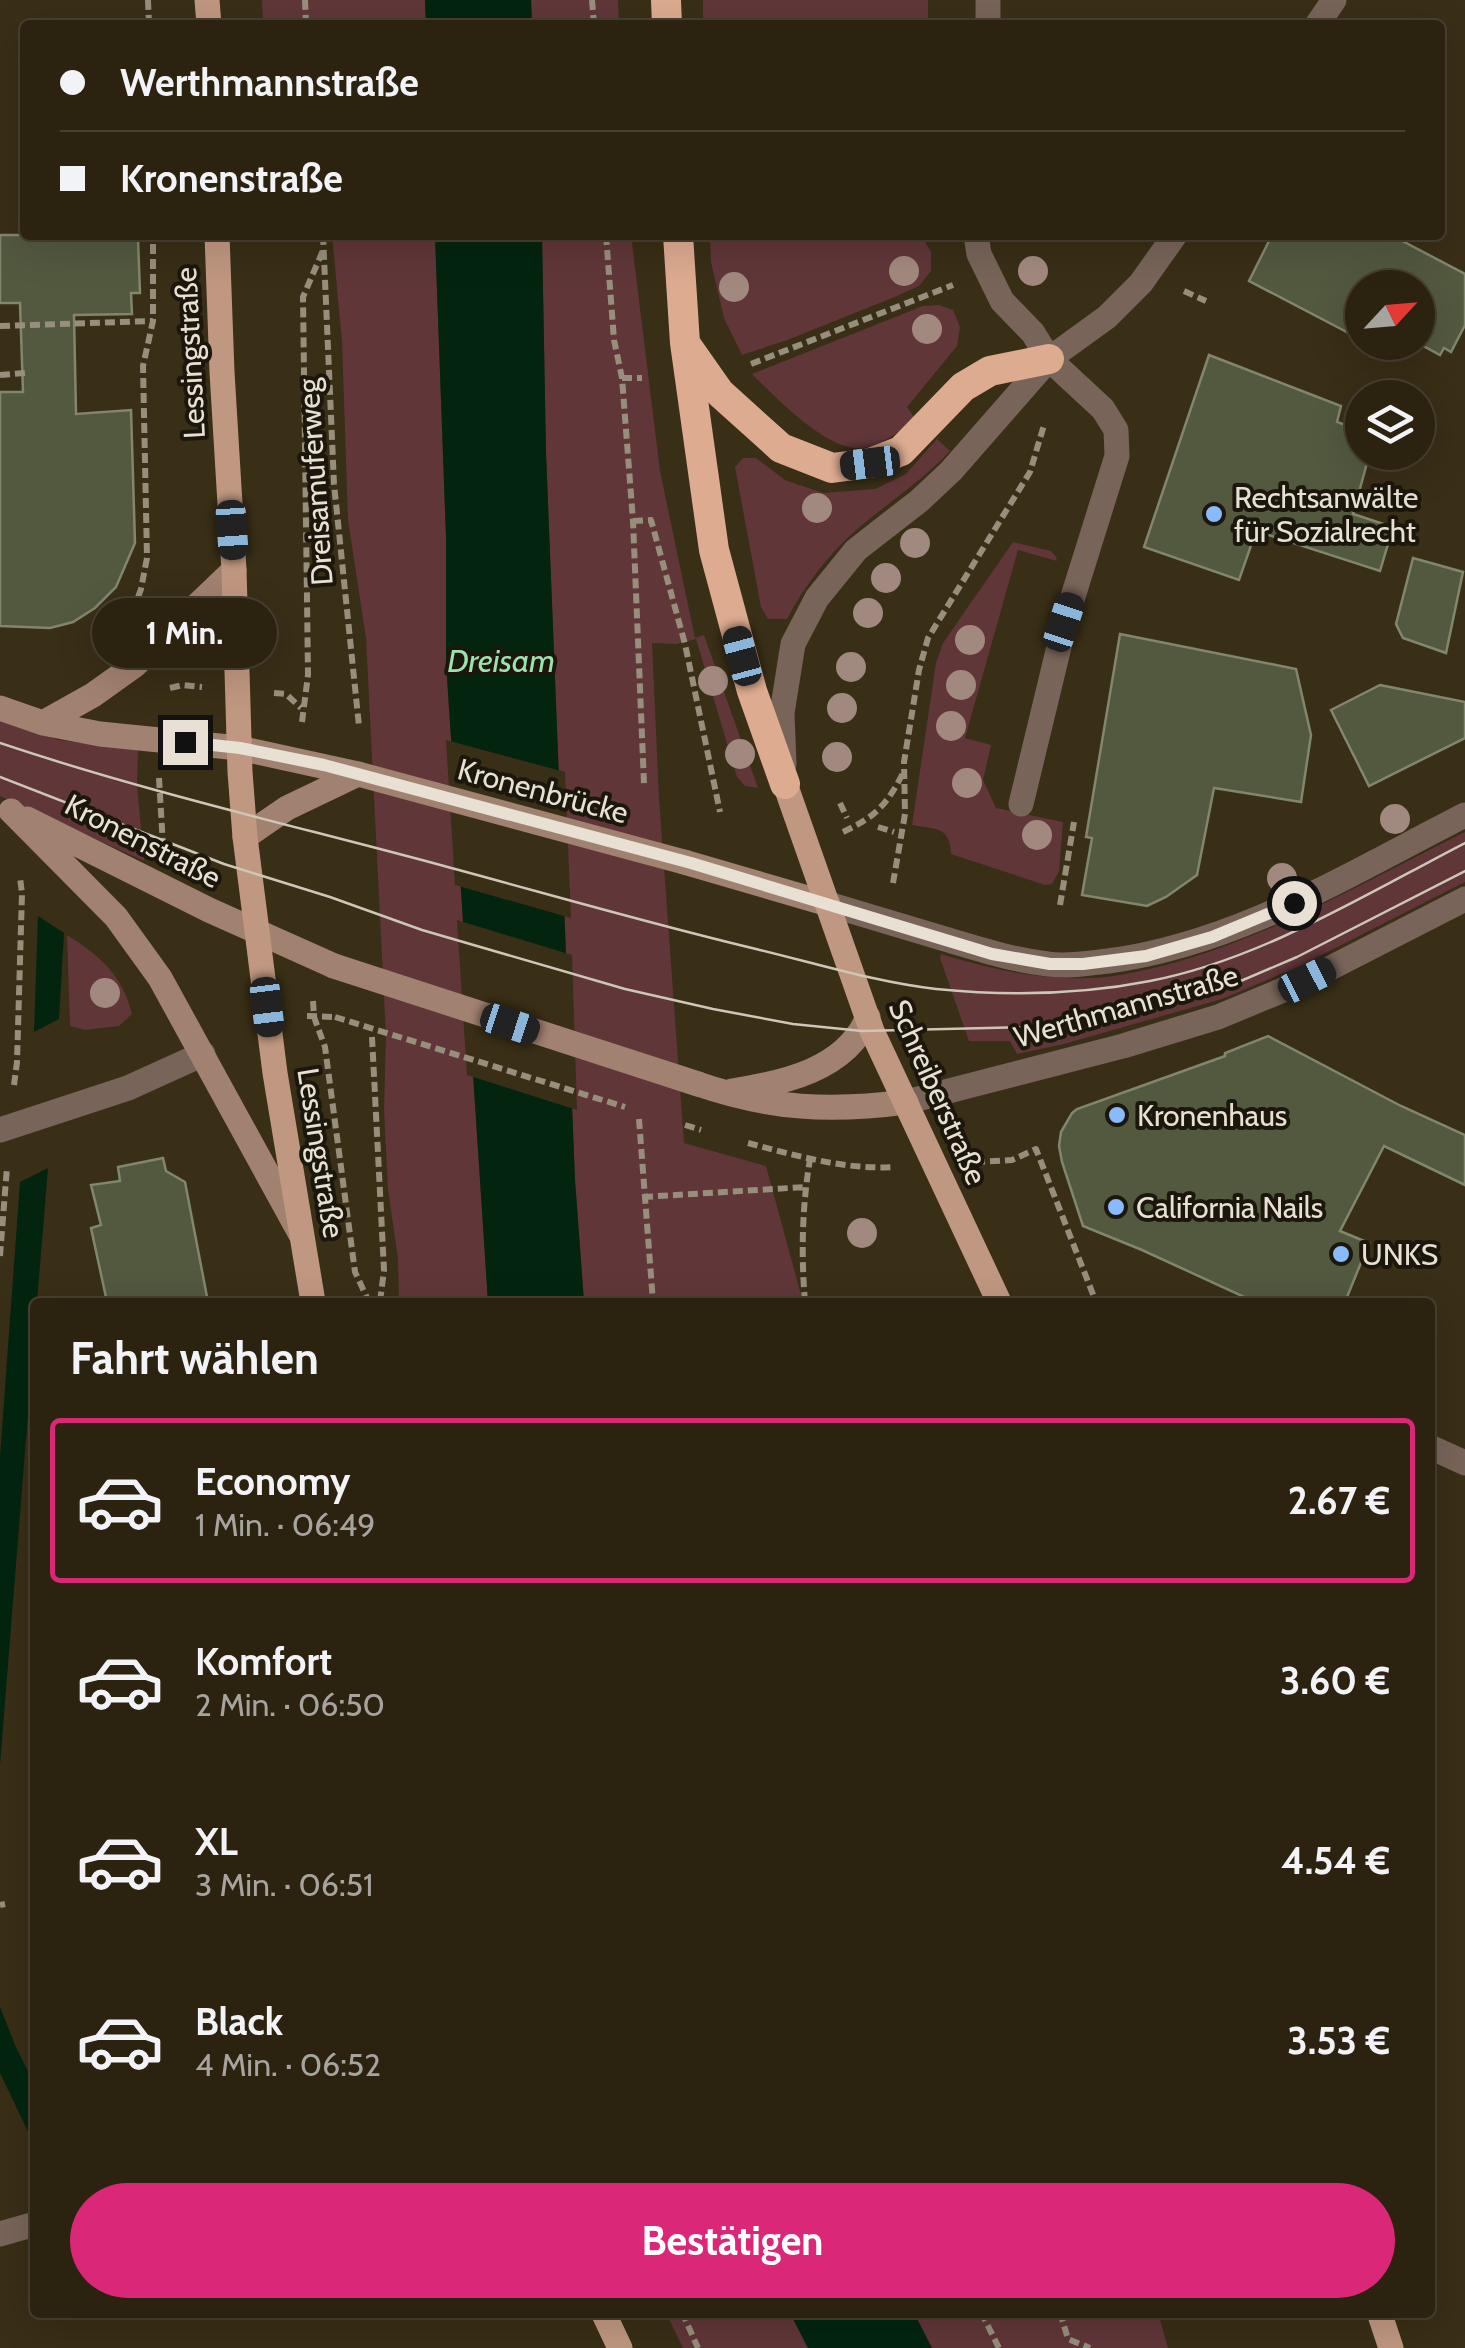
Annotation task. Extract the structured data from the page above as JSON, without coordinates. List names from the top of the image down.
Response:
{
  "streets": {
    "main road": [
      "Lessingstraße",
      "Kronenbrücke",
      "Kronenstraße",
      "Schreiberstraße"
    ],
    "street": ["Werthmannstraße"],
    "path": ["Dreisamuferweg"]
  },
  "crossings": [
    ["Lessingstraße", "Kronenstraße"],
    ["Kronenbrücke", "Werthmannstraße"],
    ["Kronenbrücke", "Schreiberstraße"],
    ["Werthmannstraße", "Schreiberstraße"]
  ],
  "water": ["Dreisam"],
  "places": [
    "Rechtsanwälte für Sozialrecht",
    "Kronenhaus",
    "California Nails",
    "UNKS"
  ],
  "north": "top right",
  "page": {
    "banner": ["Werthmannstraße", "Kronenstraße"],
    "bubble": "1 Min.",
    "heading": "Fahrt wählen",
    "list": [
      {
        "name": "Economy",
        "note": "1 Min. · 06:49",
        "value": "2.67 €"
      },
      {
        "name": "Komfort",
        "note": "2 Min. · 06:50",
        "value": "3.60 €"
      },
      {
        "name": "XL",
        "note": "3 Min. · 06:51",
        "value": "4.54 €"
      },
      {
        "name": "Black",
        "note": "4 Min. · 06:52",
        "value": "3.53 €"
      }
    ],
    "buttons": "Bestätigen"
  }
}
